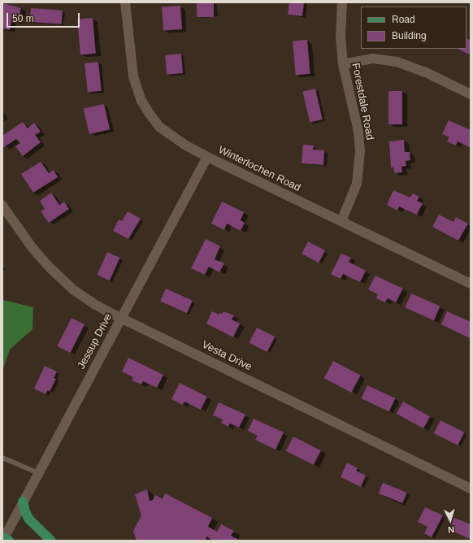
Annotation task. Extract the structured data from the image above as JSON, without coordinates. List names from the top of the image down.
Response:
{
  "streets": {
    "street": [
      "Forestdale Road",
      "Winterlochen Road",
      "Jessup Drive",
      "Vesta Drive"
    ]
  },
  "crossings": [
    ["Forestdale Road", "Winterlochen Road"],
    ["Winterlochen Road", "Jessup Drive"],
    ["Jessup Drive", "Vesta Drive"]
  ],
  "legend": ["Road", "Building"],
  "scale_bar": "50 m",
  "north": "bottom"
}
